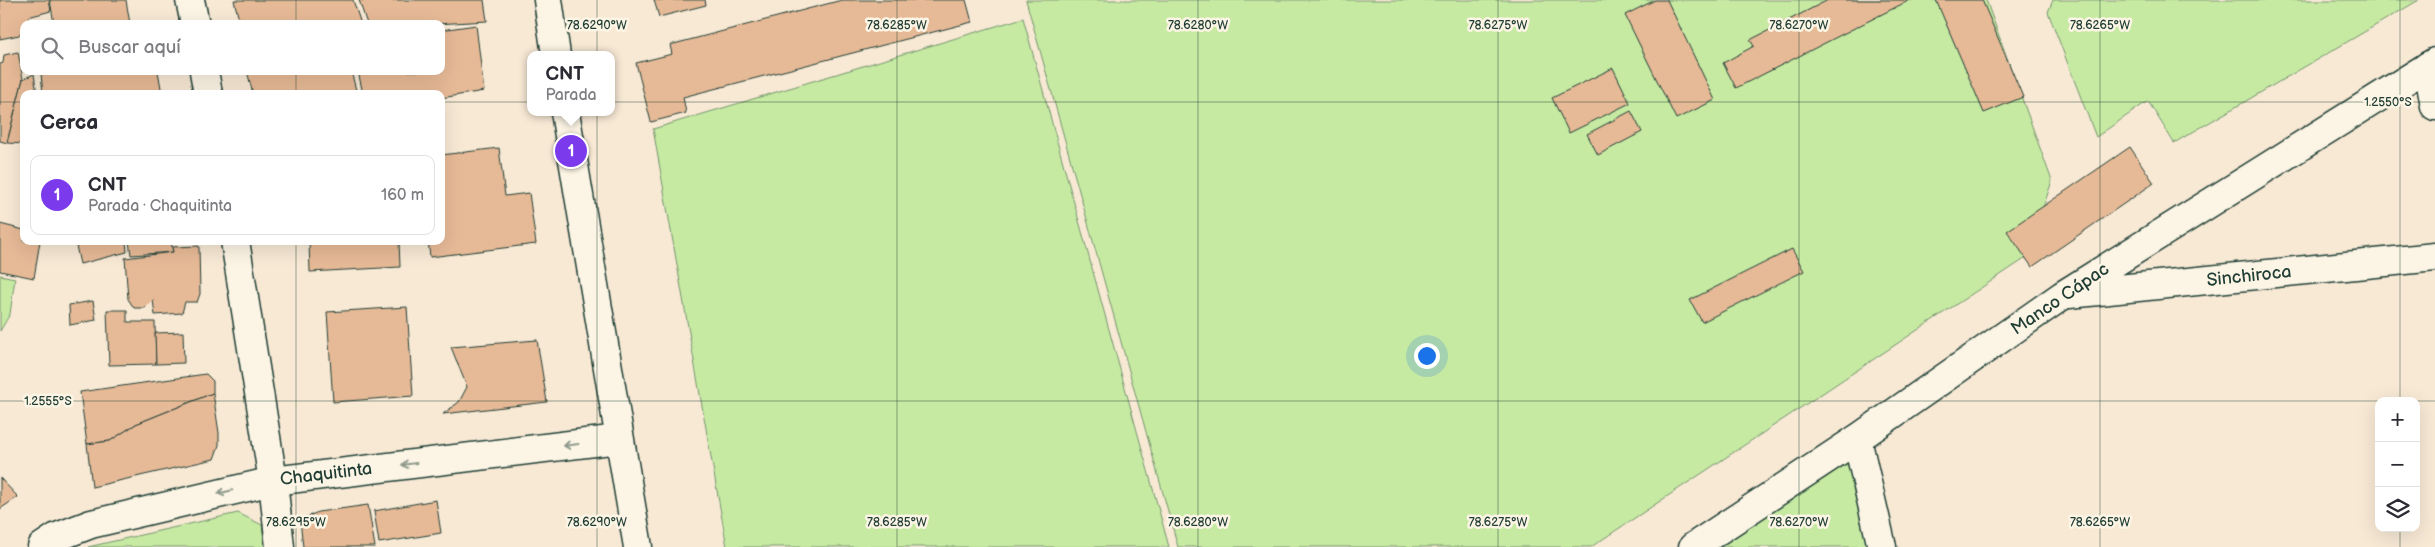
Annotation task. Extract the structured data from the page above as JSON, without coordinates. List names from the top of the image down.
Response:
{
  "streets": {
    "street": ["Sinchiroca", "Manco Cápac", "Chaquitinta"]
  },
  "crossings": [
    ["Sinchiroca", "Manco Cápac"]
  ],
  "one_way": ["Chaquitinta"],
  "page": {
    "search": "Buscar aquí",
    "popup": ["CNT", "Parada"],
    "heading": "Cerca",
    "pins": "1",
    "list": [
      {
        "mark": "1",
        "name": "CNT",
        "note": "Parada · Chaquitinta",
        "value": "160 m"
      }
    ],
    "map_buttons": ["+", "−"]
  },
  "coordinates": [
    "78.6290°W",
    "78.6285°W",
    "78.6280°W",
    "78.6275°W",
    "78.6270°W",
    "78.6265°W",
    "1.2550°S",
    "1.2555°S",
    "78.6295°W"
  ]
}
